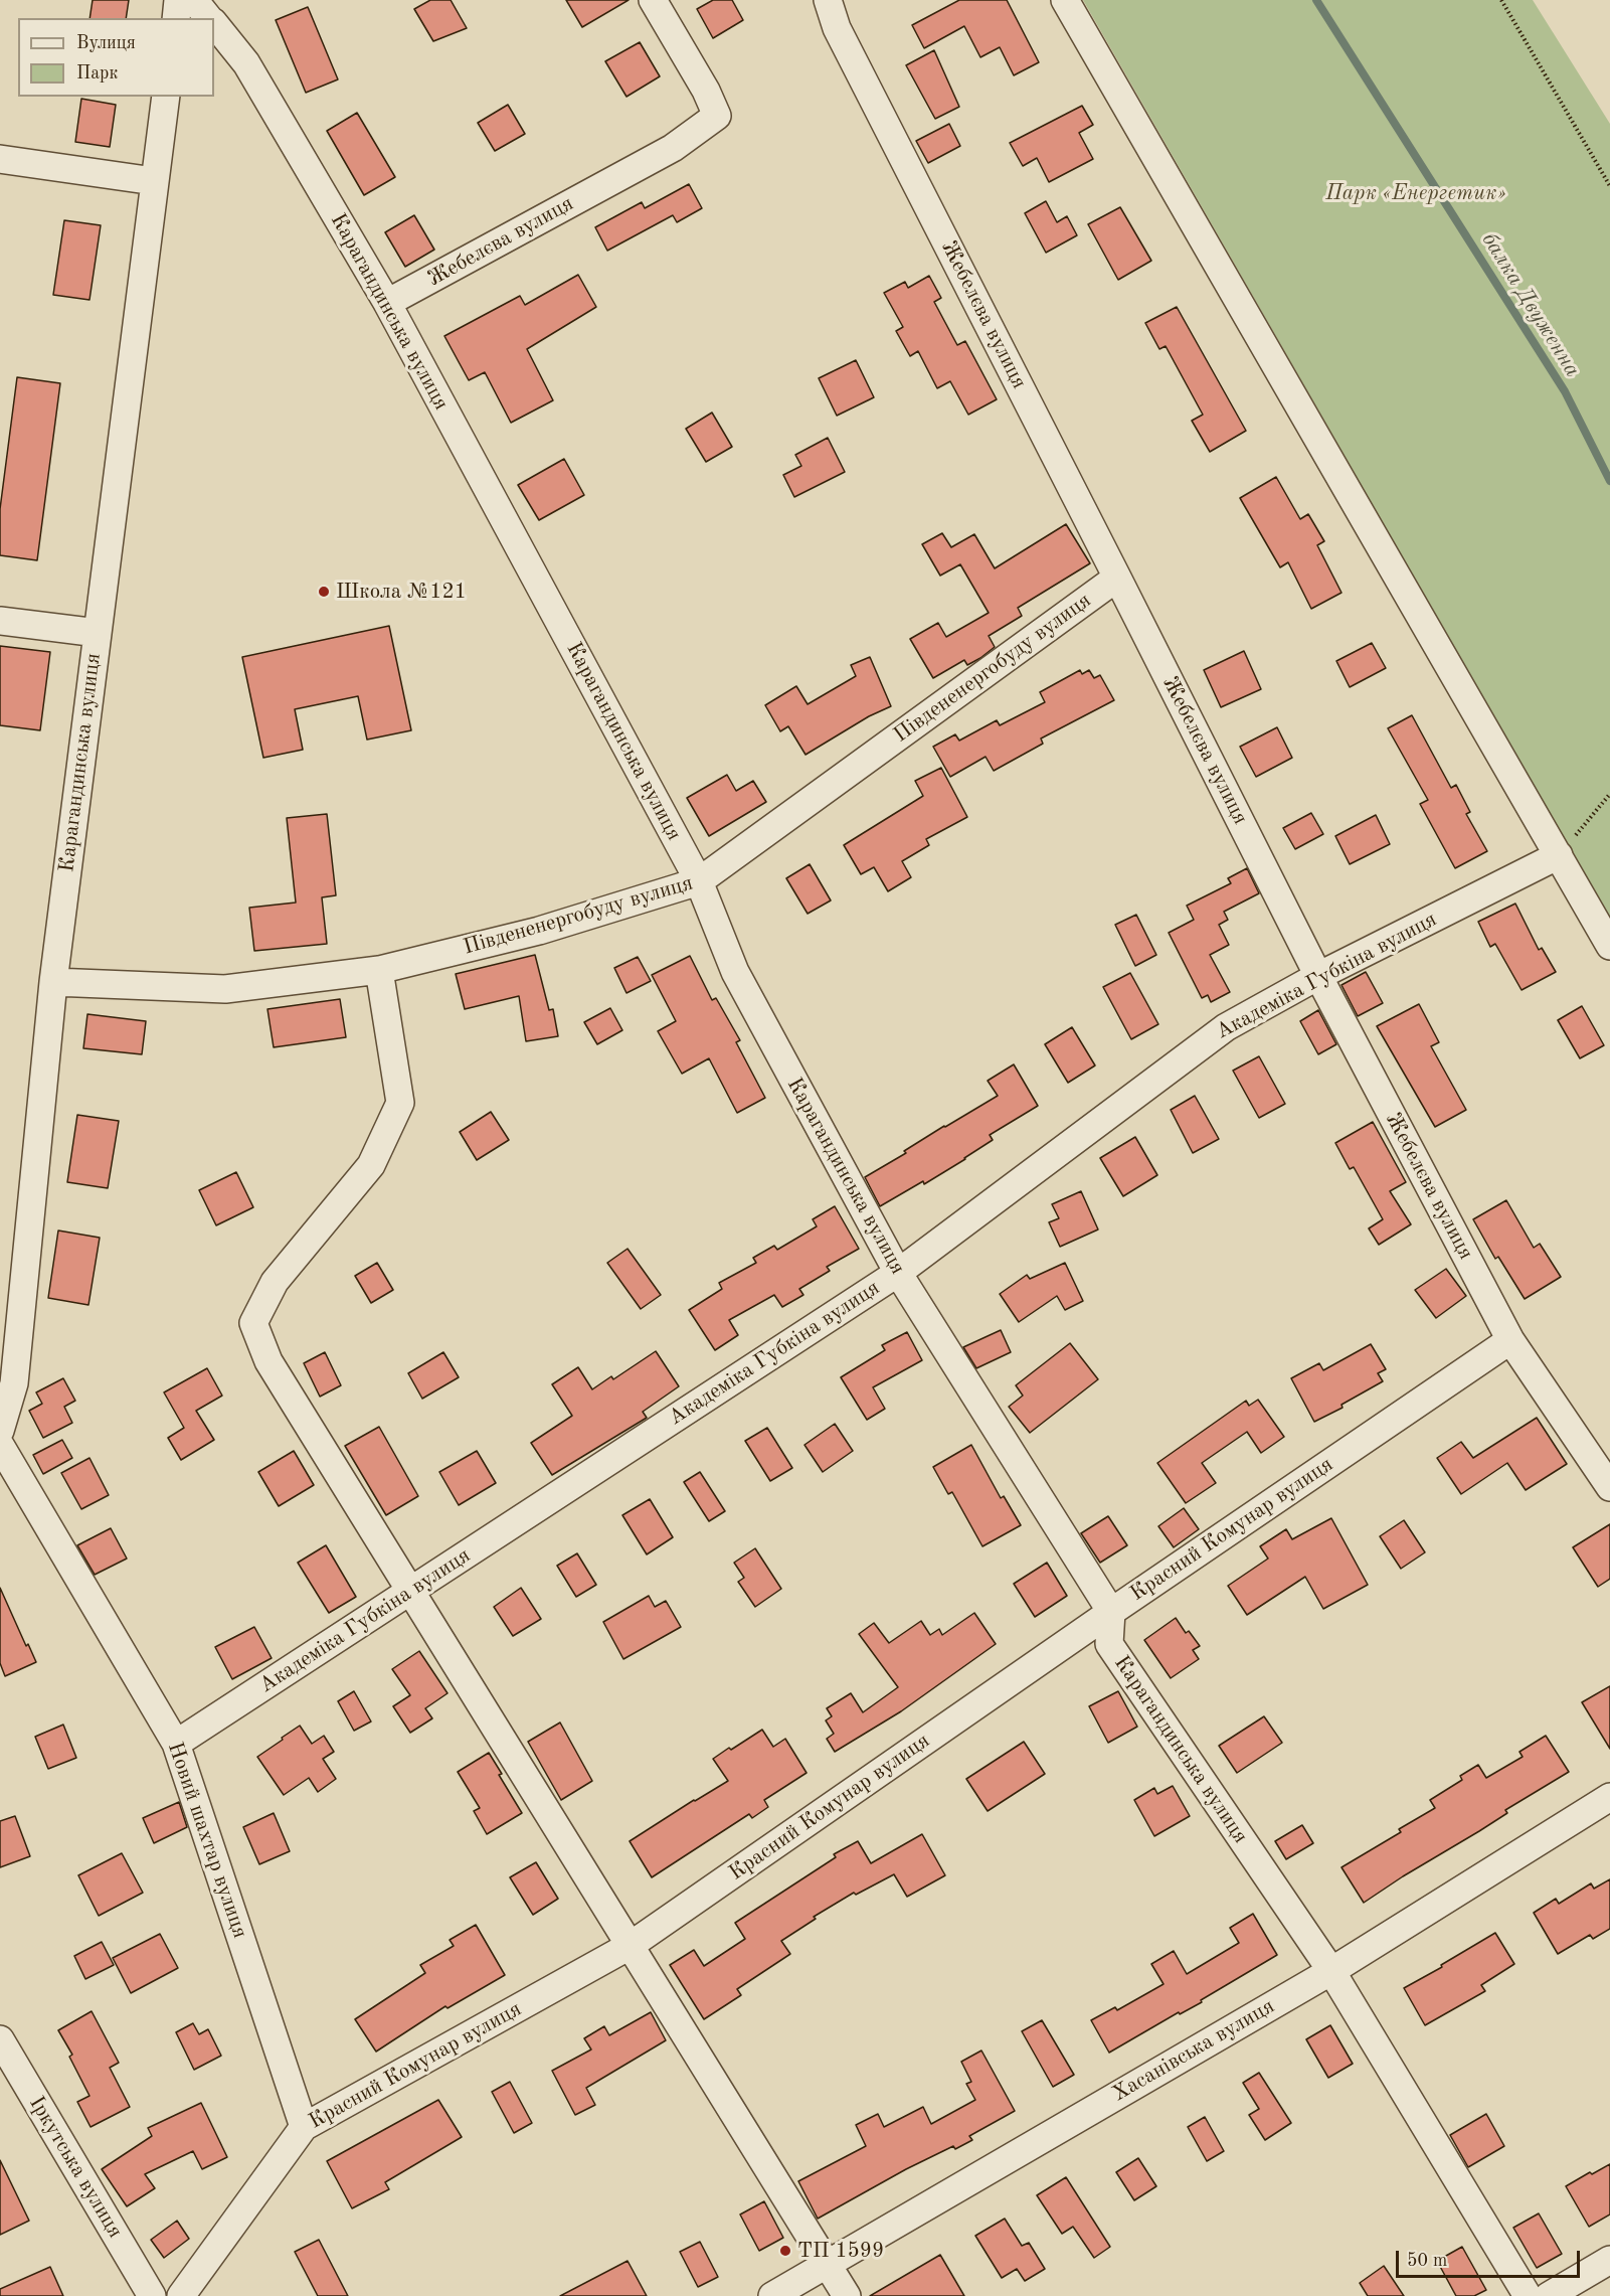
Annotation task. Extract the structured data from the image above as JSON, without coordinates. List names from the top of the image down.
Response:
{
  "streets": {
    "street": [
      "Жебелєва вулиця",
      "Карагандинська вулиця",
      "Південенергобуду вулиця",
      "Академіка Губкіна вулиця",
      "Красний Комунар вулиця",
      "Новий шахтар вулиця",
      "Хасанівська вулиця",
      "Іркутська вулиця"
    ]
  },
  "crossings": [
    ["Жебелєва вулиця", "Карагандинська вулиця"],
    ["Жебелєва вулиця", "Південенергобуду вулиця"],
    ["Жебелєва вулиця", "Академіка Губкіна вулиця"],
    ["Жебелєва вулиця", "Красний Комунар вулиця"],
    ["Карагандинська вулиця", "Південенергобуду вулиця"],
    ["Карагандинська вулиця", "Академіка Губкіна вулиця"],
    ["Карагандинська вулиця", "Красний Комунар вулиця"],
    ["Карагандинська вулиця", "Хасанівська вулиця"],
    ["Академіка Губкіна вулиця", "Новий шахтар вулиця"],
    ["Красний Комунар вулиця", "Новий шахтар вулиця"]
  ],
  "water": ["балка Двуженна"],
  "parks": ["Парк «Енергетик»"],
  "places": ["Школа №121", "ТП 1599"],
  "legend": ["Вулиця", "Парк"],
  "scale_bar": "50 m"
}
